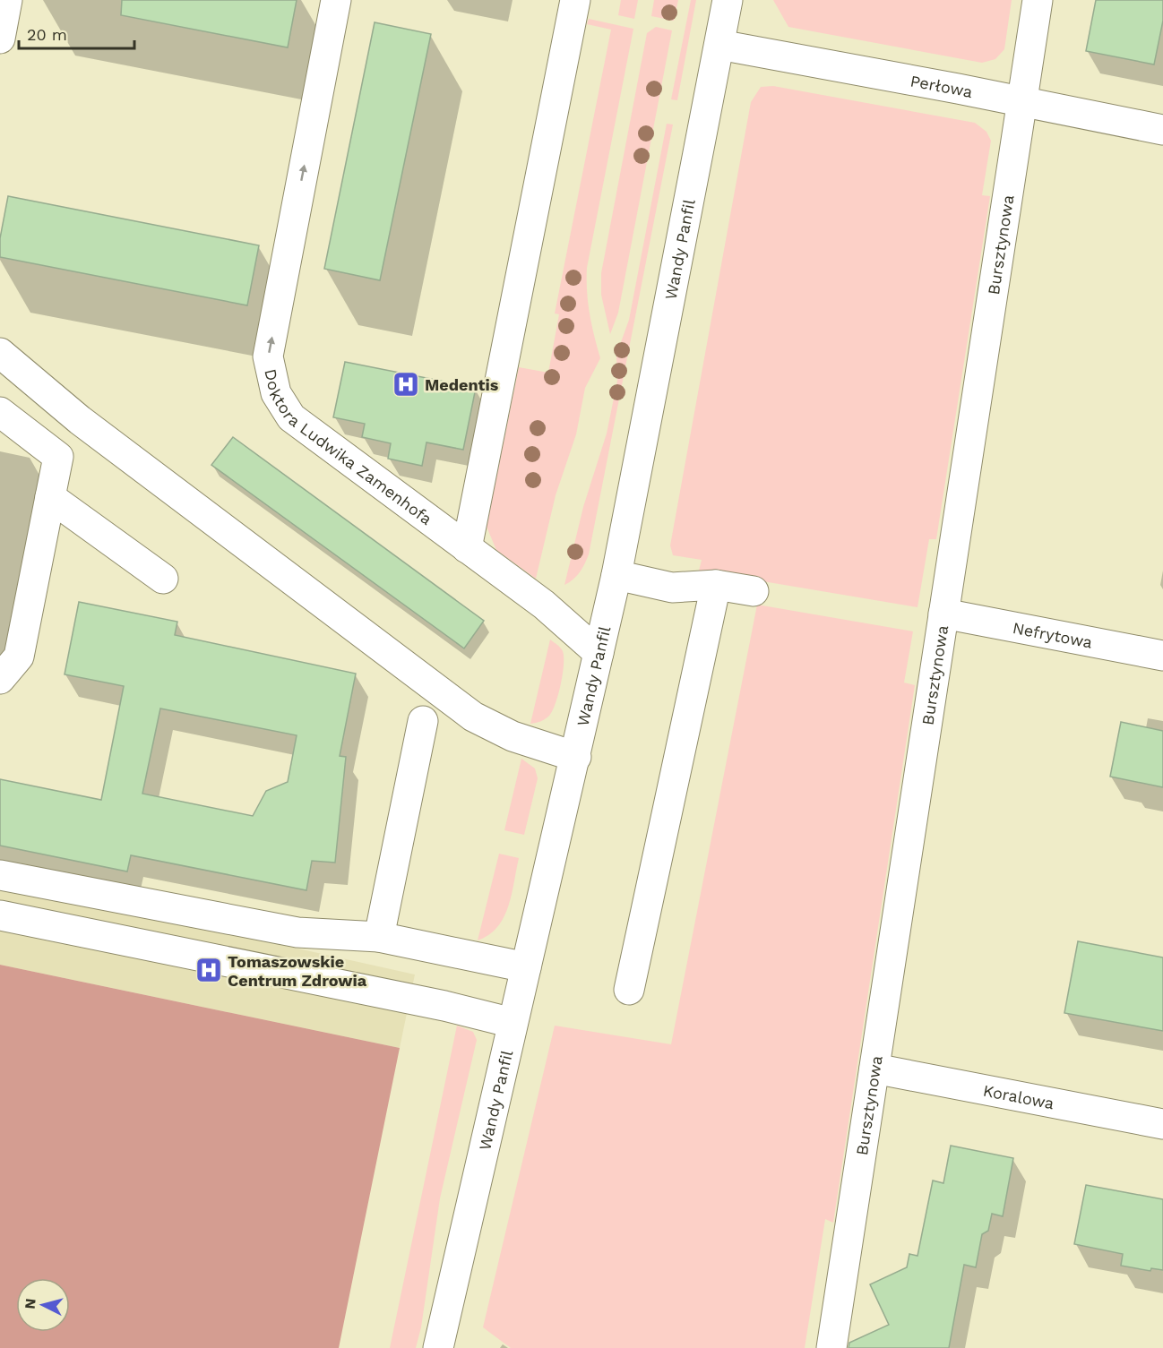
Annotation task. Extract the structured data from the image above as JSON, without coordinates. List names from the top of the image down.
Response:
{
  "streets": {
    "street": [
      "Perłowa",
      "Bursztynowa",
      "Wandy Panfil",
      "Doktora Ludwika Zamenhofa",
      "Nefrytowa",
      "Koralowa"
    ]
  },
  "crossings": [
    ["Perłowa", "Bursztynowa"],
    ["Perłowa", "Wandy Panfil"],
    ["Bursztynowa", "Nefrytowa"],
    ["Bursztynowa", "Koralowa"],
    ["Wandy Panfil", "Doktora Ludwika Zamenhofa"]
  ],
  "places": {
    "hospital": ["Medentis", "Tomaszowskie Centrum Zdrowia"]
  },
  "scale_bar": "20 m",
  "north": "left"
}
